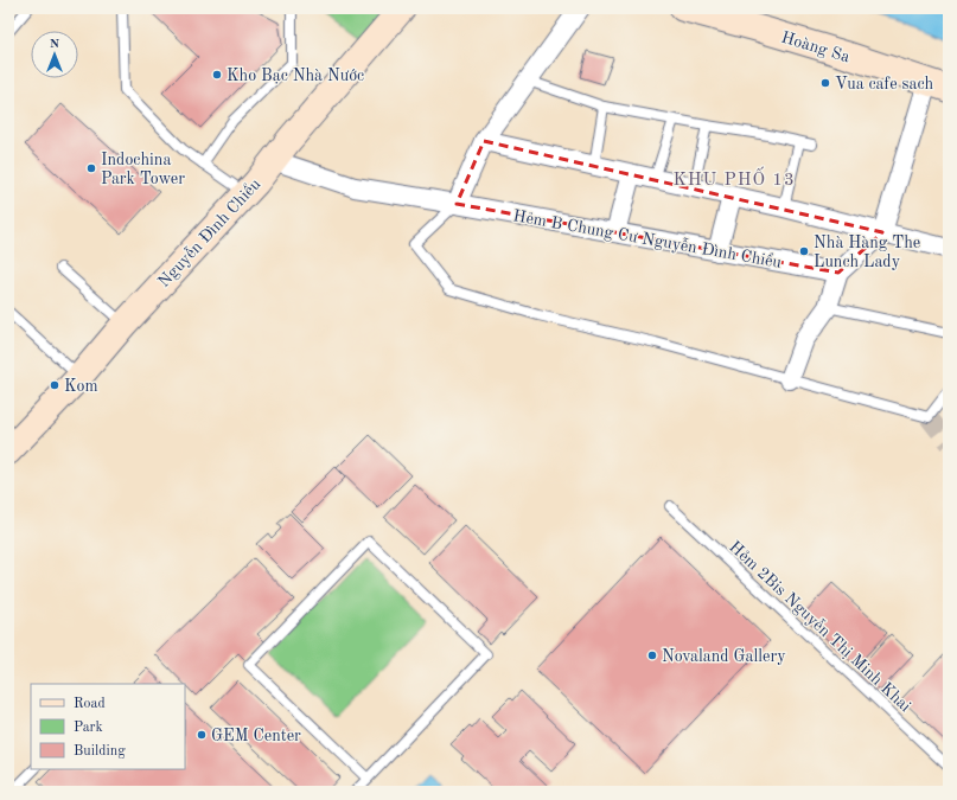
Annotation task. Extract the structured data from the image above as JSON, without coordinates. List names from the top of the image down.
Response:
{
  "streets": {
    "street": ["Hoàng Sa", "Nguyễn Đình Chiểu", "Hẻm B Chung Cư Nguyễn Ðình Chiểu"],
    "lane": ["Hẻm 2Bis Nguyễn Thị Minh Khai"]
  },
  "crossings": [
    ["Nguyễn Đình Chiểu", "Hẻm B Chung Cư Nguyễn Ðình Chiểu"]
  ],
  "districts": ["KHU PHỐ 13"],
  "places": [
    "Kho Bạc Nhà Nước",
    "Vua cafe sach",
    "Indochina Park Tower",
    "Nhà Hàng The Lunch Lady",
    "Kom",
    "Novaland Gallery",
    "GEM Center"
  ],
  "legend": ["Road", "Park", "Building"],
  "north": "top"
}
